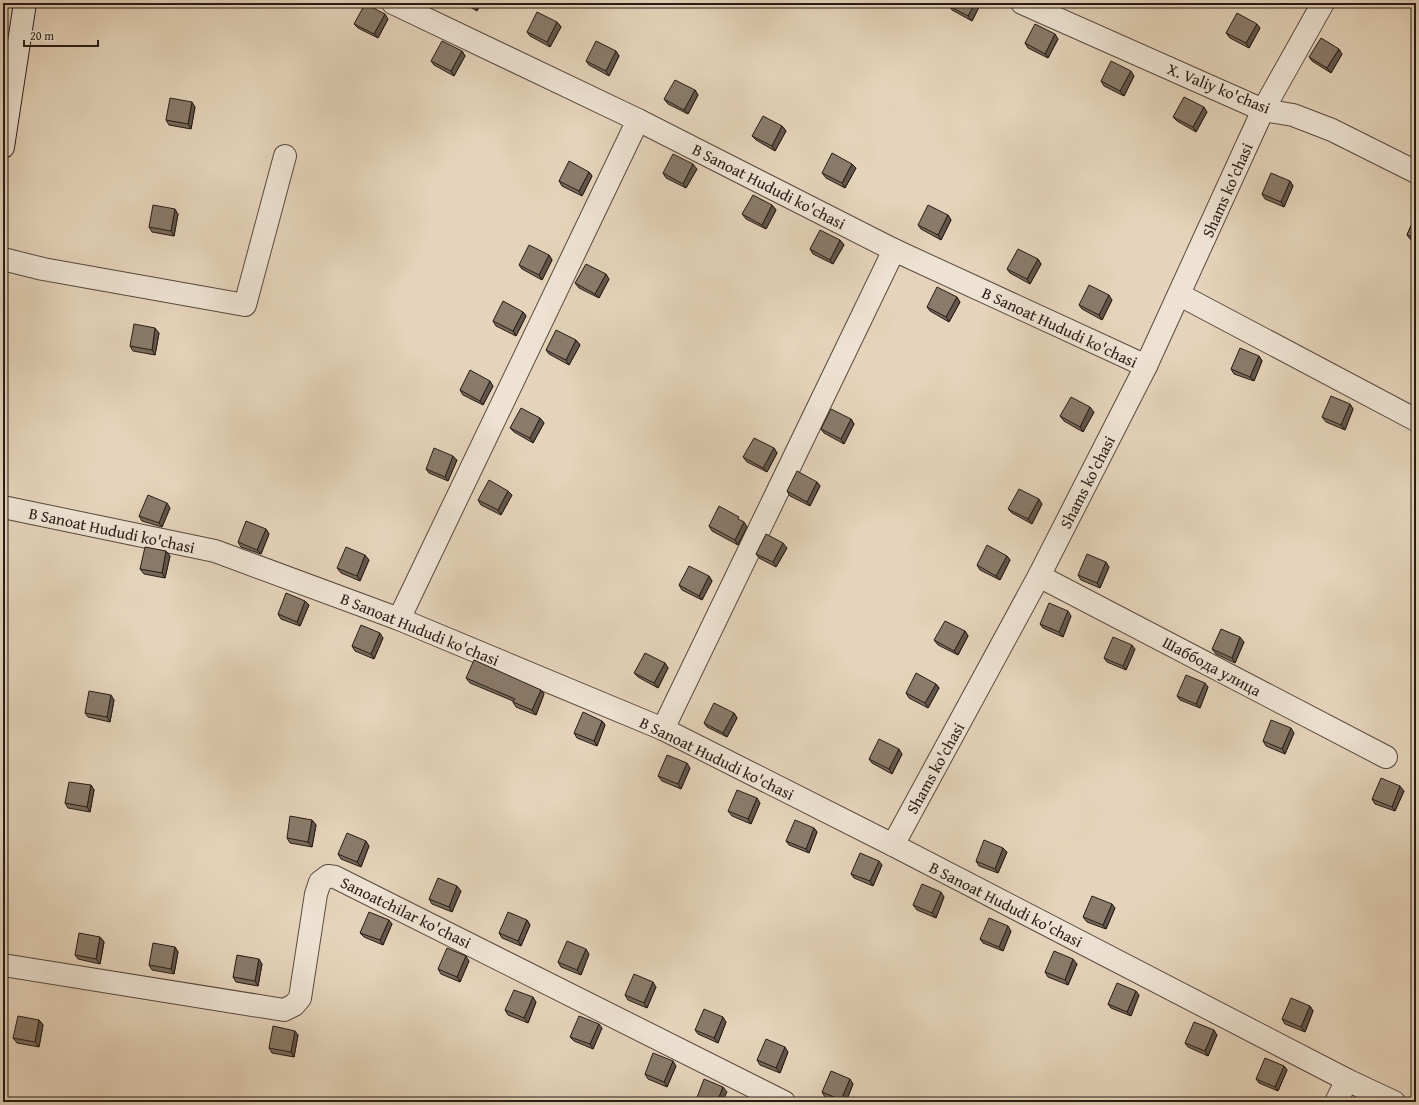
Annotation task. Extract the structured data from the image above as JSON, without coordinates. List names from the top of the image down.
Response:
{
  "streets": {
    "street": [
      "X. Valiy ko'chasi",
      "B Sanoat Hududi ko'chasi",
      "Shams ko'chasi",
      "Шаббода улица",
      "Sanoatchilar ko'chasi"
    ]
  },
  "crossings": [
    ["X. Valiy ko'chasi", "Shams ko'chasi"],
    ["B Sanoat Hududi ko'chasi", "Shams ko'chasi"],
    ["Shams ko'chasi", "Шаббода улица"]
  ],
  "scale_bar": "20 m"
}
